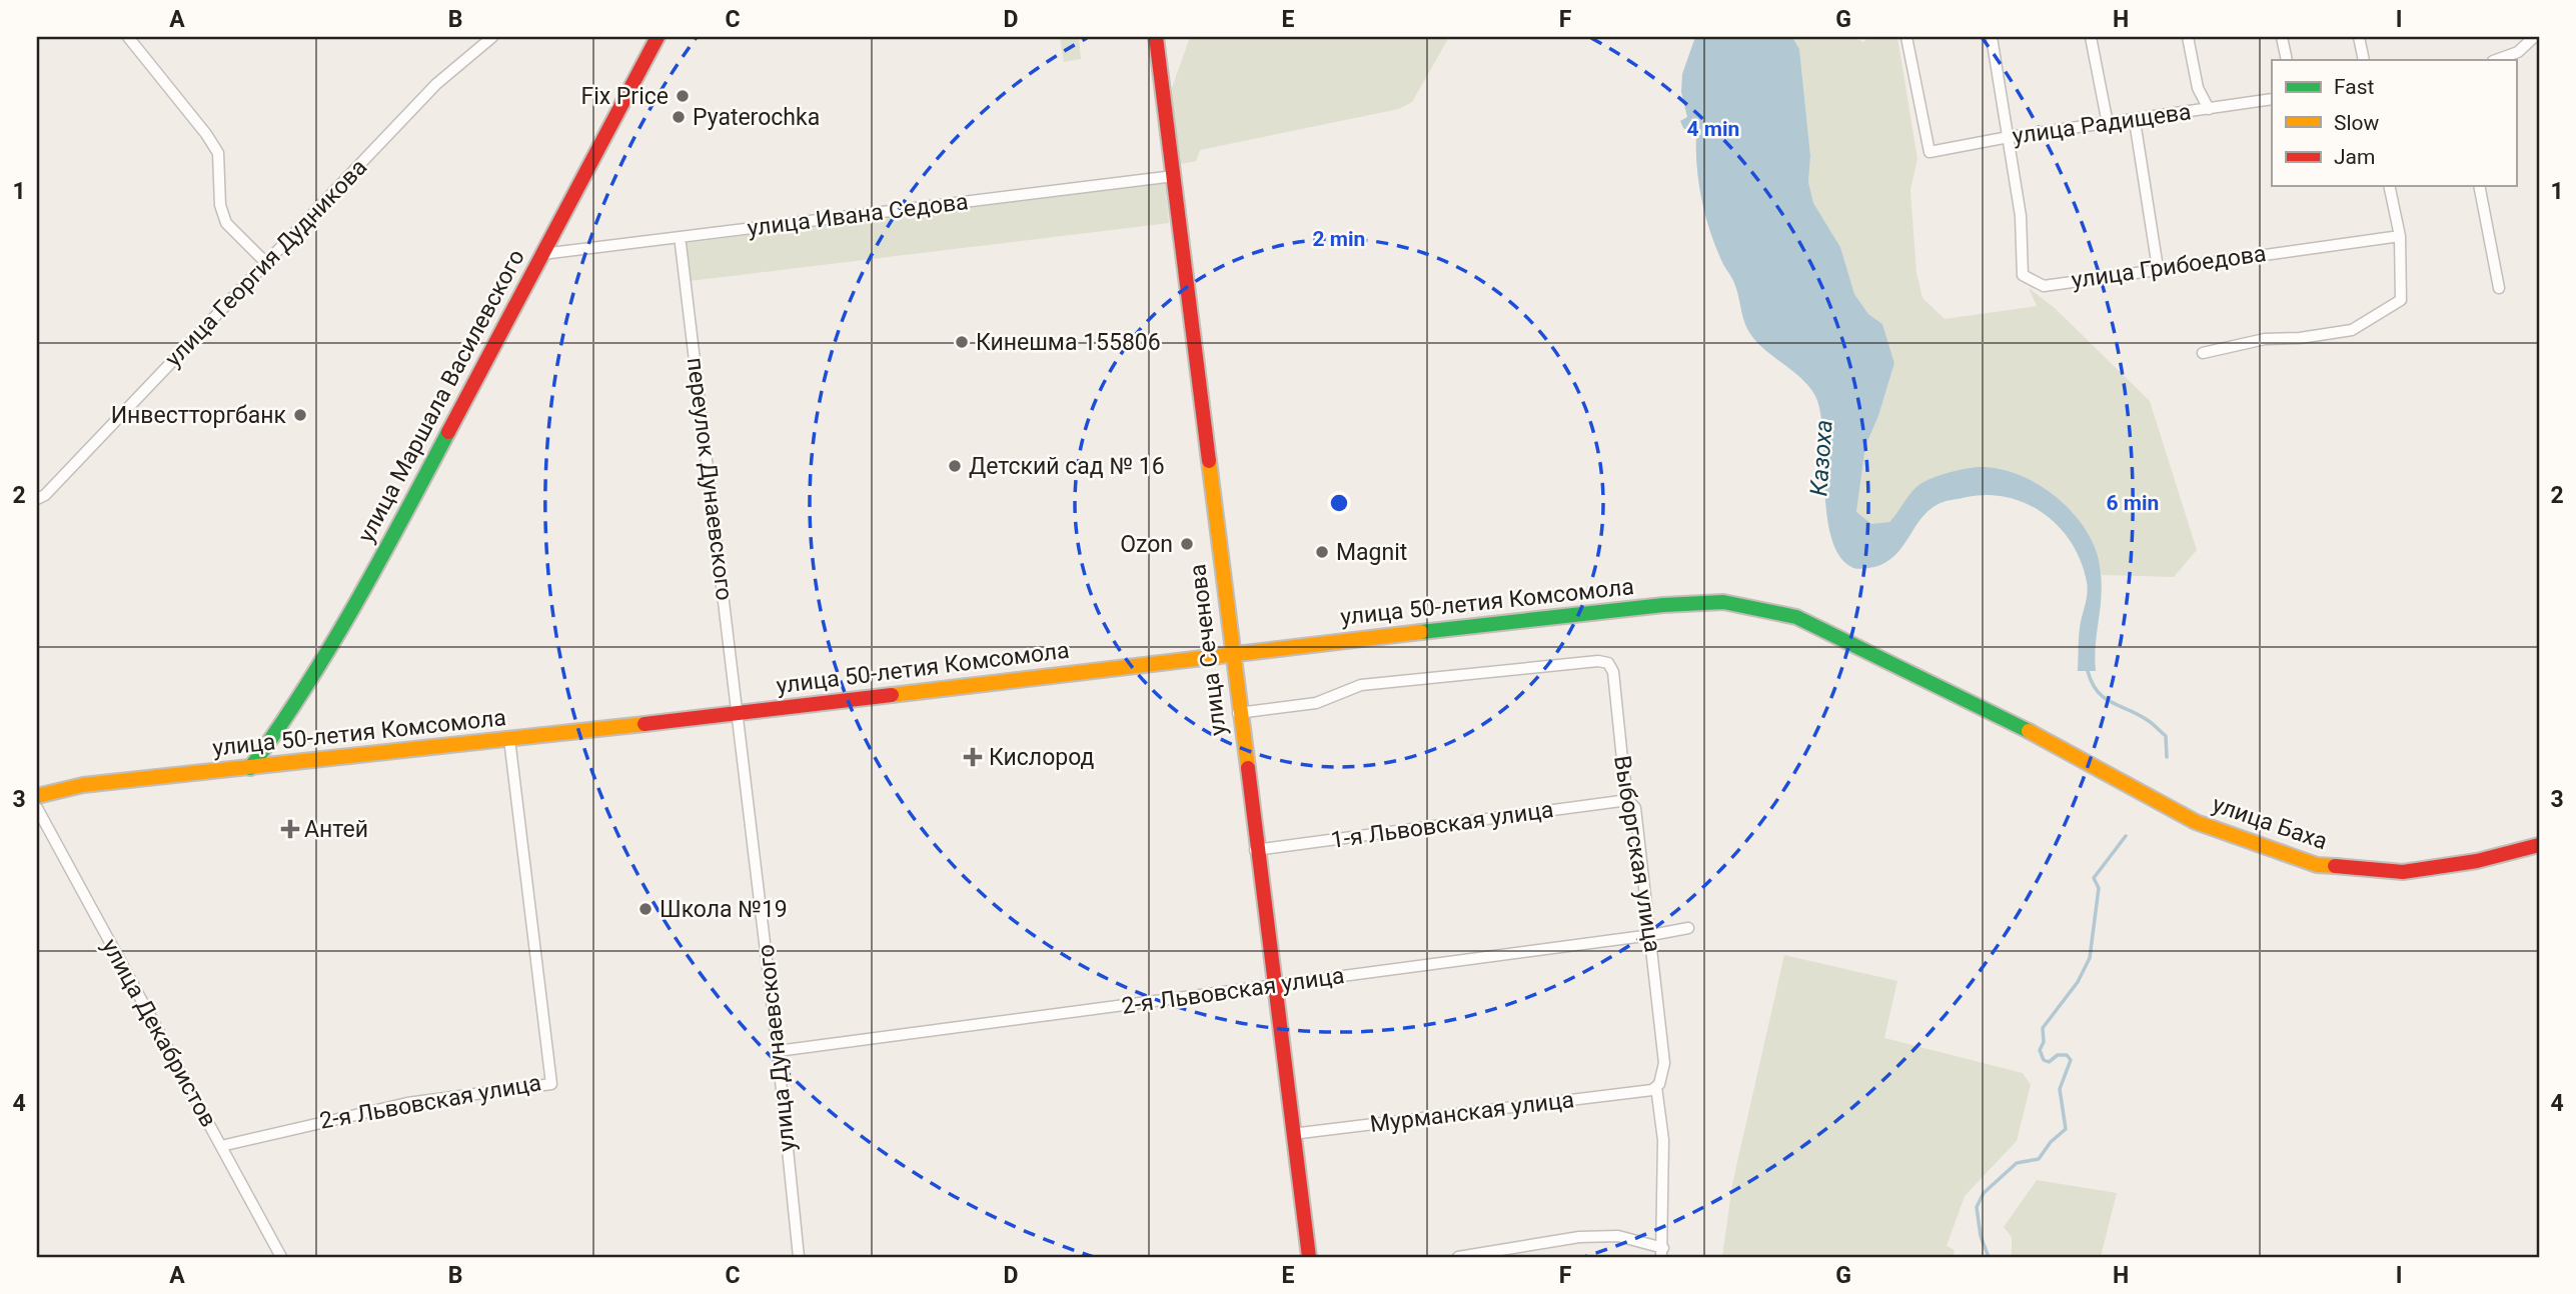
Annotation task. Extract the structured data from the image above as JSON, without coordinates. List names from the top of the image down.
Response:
{
  "streets": {
    "main road": [
      "улица Маршала Василевского",
      "улица 50-летия Комсомола",
      "улица Сеченова",
      "улица Баха"
    ],
    "street": [
      "улица Радищева",
      "улица Ивана Седова",
      "улица Георгия Дудникова",
      "улица Грибоедова",
      "переулок Дунаевского",
      "1-я Львовская улица",
      "Выборгская улица",
      "2-я Львовская улица",
      "улица Декабристов",
      "улица Дунаевского",
      "Мурманская улица"
    ]
  },
  "crossings": [
    ["улица Радищева", "улица Грибоедова"],
    ["улица Ивана Седова", "улица Маршала Василевского"],
    ["улица Ивана Седова", "улица Сеченова"],
    ["улица Маршала Василевского", "улица 50-летия Комсомола"],
    ["переулок Дунаевского", "улица 50-летия Комсомола"],
    ["переулок Дунаевского", "улица Дунаевского"],
    ["улица 50-летия Комсомола", "улица Сеченова"],
    ["улица 50-летия Комсомола", "улица Баха"],
    ["улица 50-летия Комсомола", "2-я Львовская улица"],
    ["улица 50-летия Комсомола", "улица Дунаевского"],
    ["улица Сеченова", "1-я Львовская улица"],
    ["улица Сеченова", "Выборгская улица"],
    ["улица Сеченова", "2-я Львовская улица"],
    ["улица Сеченова", "Мурманская улица"],
    ["1-я Львовская улица", "Выборгская улица"],
    ["Выборгская улица", "2-я Львовская улица"],
    ["Выборгская улица", "Мурманская улица"],
    ["2-я Львовская улица", "улица Декабристов"],
    ["2-я Львовская улица", "улица Дунаевского"]
  ],
  "water": ["Казоха"],
  "places": {
    "other": [
      "Fix Price",
      "Pyaterochka",
      "Кинешма 155806",
      "Инвестторгбанк",
      "Детский сад № 16",
      "Ozon",
      "Magnit",
      "Школа №19"
    ],
    "health": ["Кислород", "Антей"]
  },
  "legend": ["Fast", "Slow", "Jam"],
  "grid": {
    "columns": [
      "A",
      "B",
      "C",
      "D",
      "E",
      "F",
      "G",
      "H",
      "I"
    ],
    "rows": [
      "1",
      "2",
      "3",
      "4"
    ]
  },
  "rings": ["4 min", "2 min", "6 min"]
}
